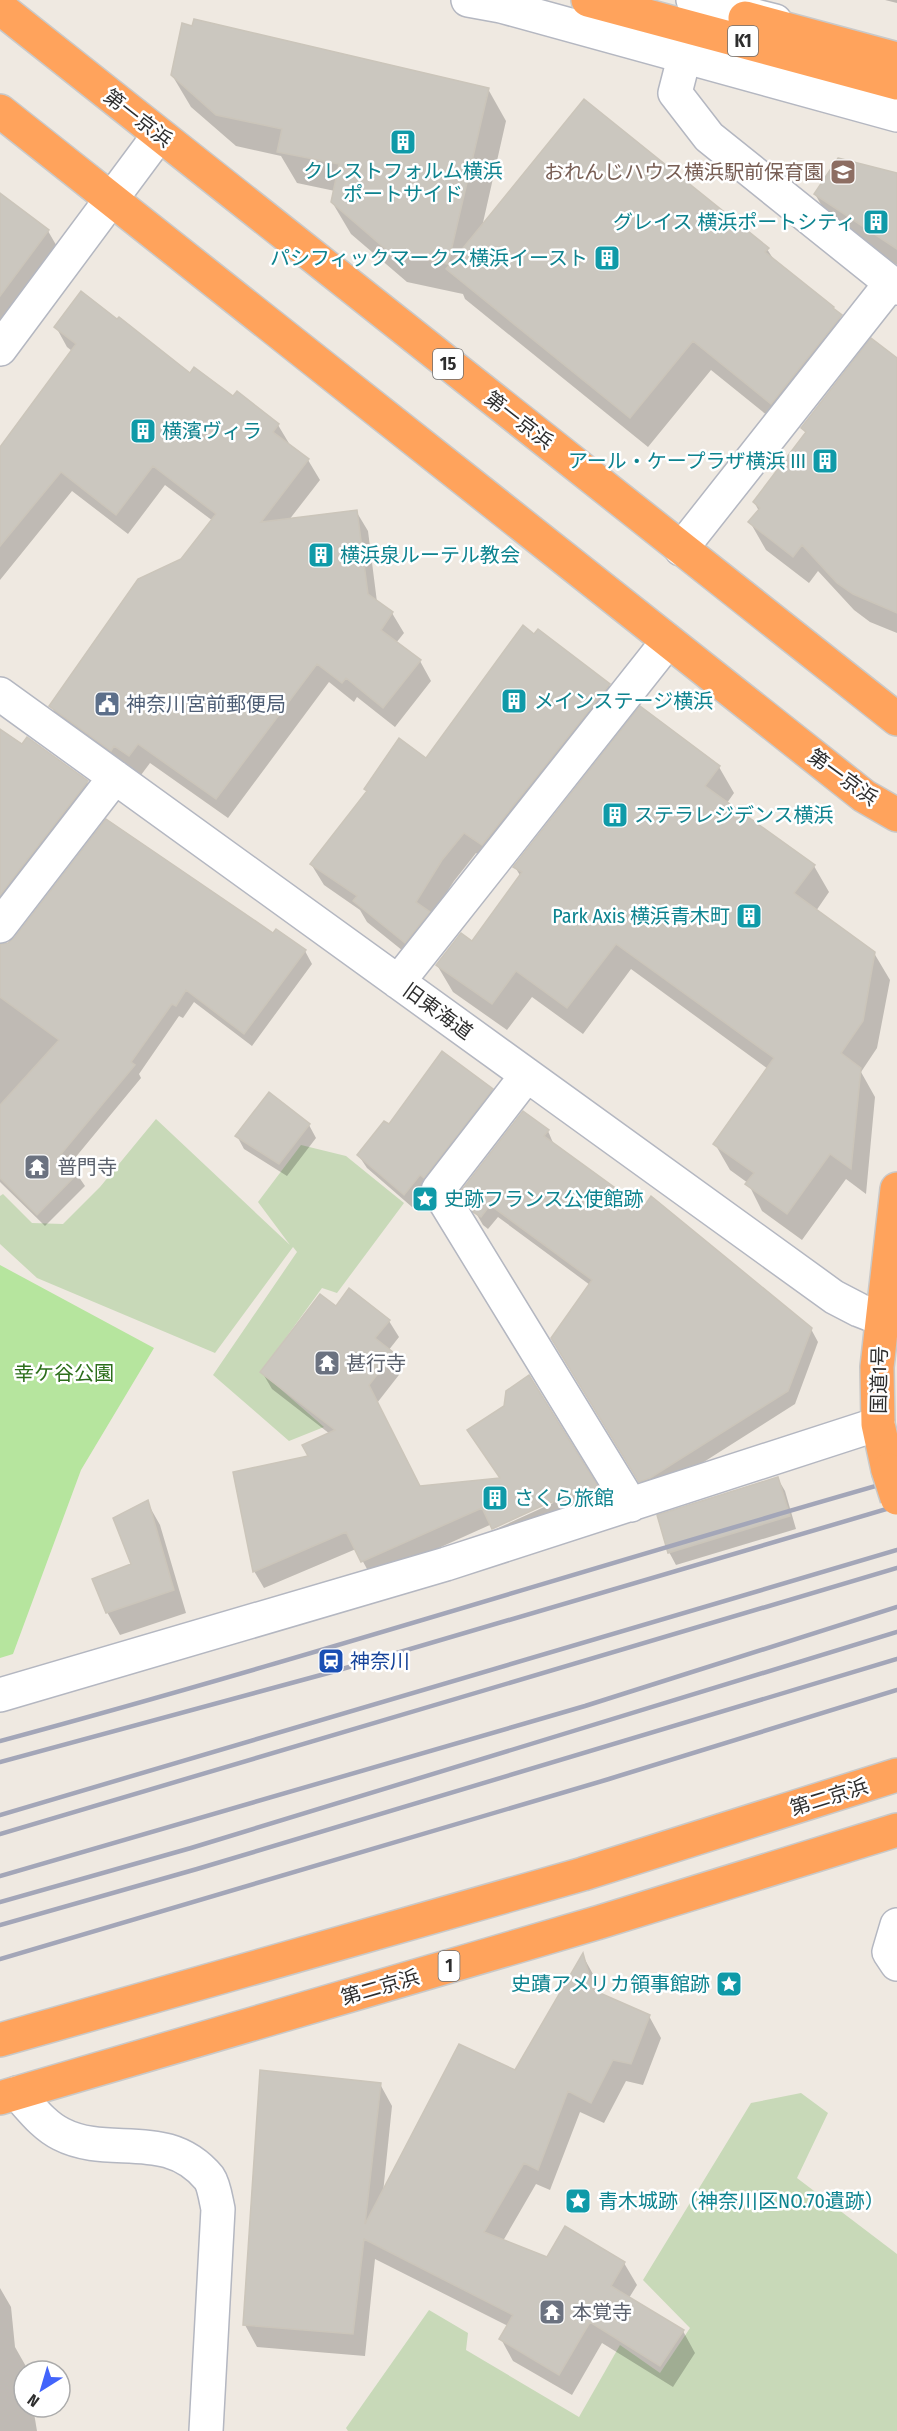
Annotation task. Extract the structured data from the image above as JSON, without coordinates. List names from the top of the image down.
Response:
{
  "streets": {
    "highway": [
      "K1",
      "第一京浜",
      "15",
      "国道1号",
      "第二京浜",
      "1"
    ],
    "street": ["旧東海道"]
  },
  "crossings": [
    ["旧東海道", "国道1号"]
  ],
  "parks": ["幸ケ谷公園"],
  "places": {
    "building": [
      "クレストフォルム横浜 ポートサイド",
      "グレイス 横浜ポートシティ",
      "パシフィックマークス横浜イースト",
      "横濱ヴィラ",
      "アール・ケープラザ横浜 III",
      "横浜泉ルーテル教会",
      "メインステージ横浜",
      "ステラレジデンス横浜",
      "Park Axis 横浜青木町",
      "さくら旅館"
    ],
    "school or university": ["おれんじハウス横浜駅前保育園"],
    "public building": ["神奈川宮前郵便局"],
    "temple": ["普門寺", "甚行寺", "本覚寺"],
    "place": ["史跡フランス公使館跡", "史蹟アメリカ領事館跡", "青木城跡（神奈川区NO.70遺跡）"],
    "station": ["神奈川"]
  },
  "north": "bottom left"
}
